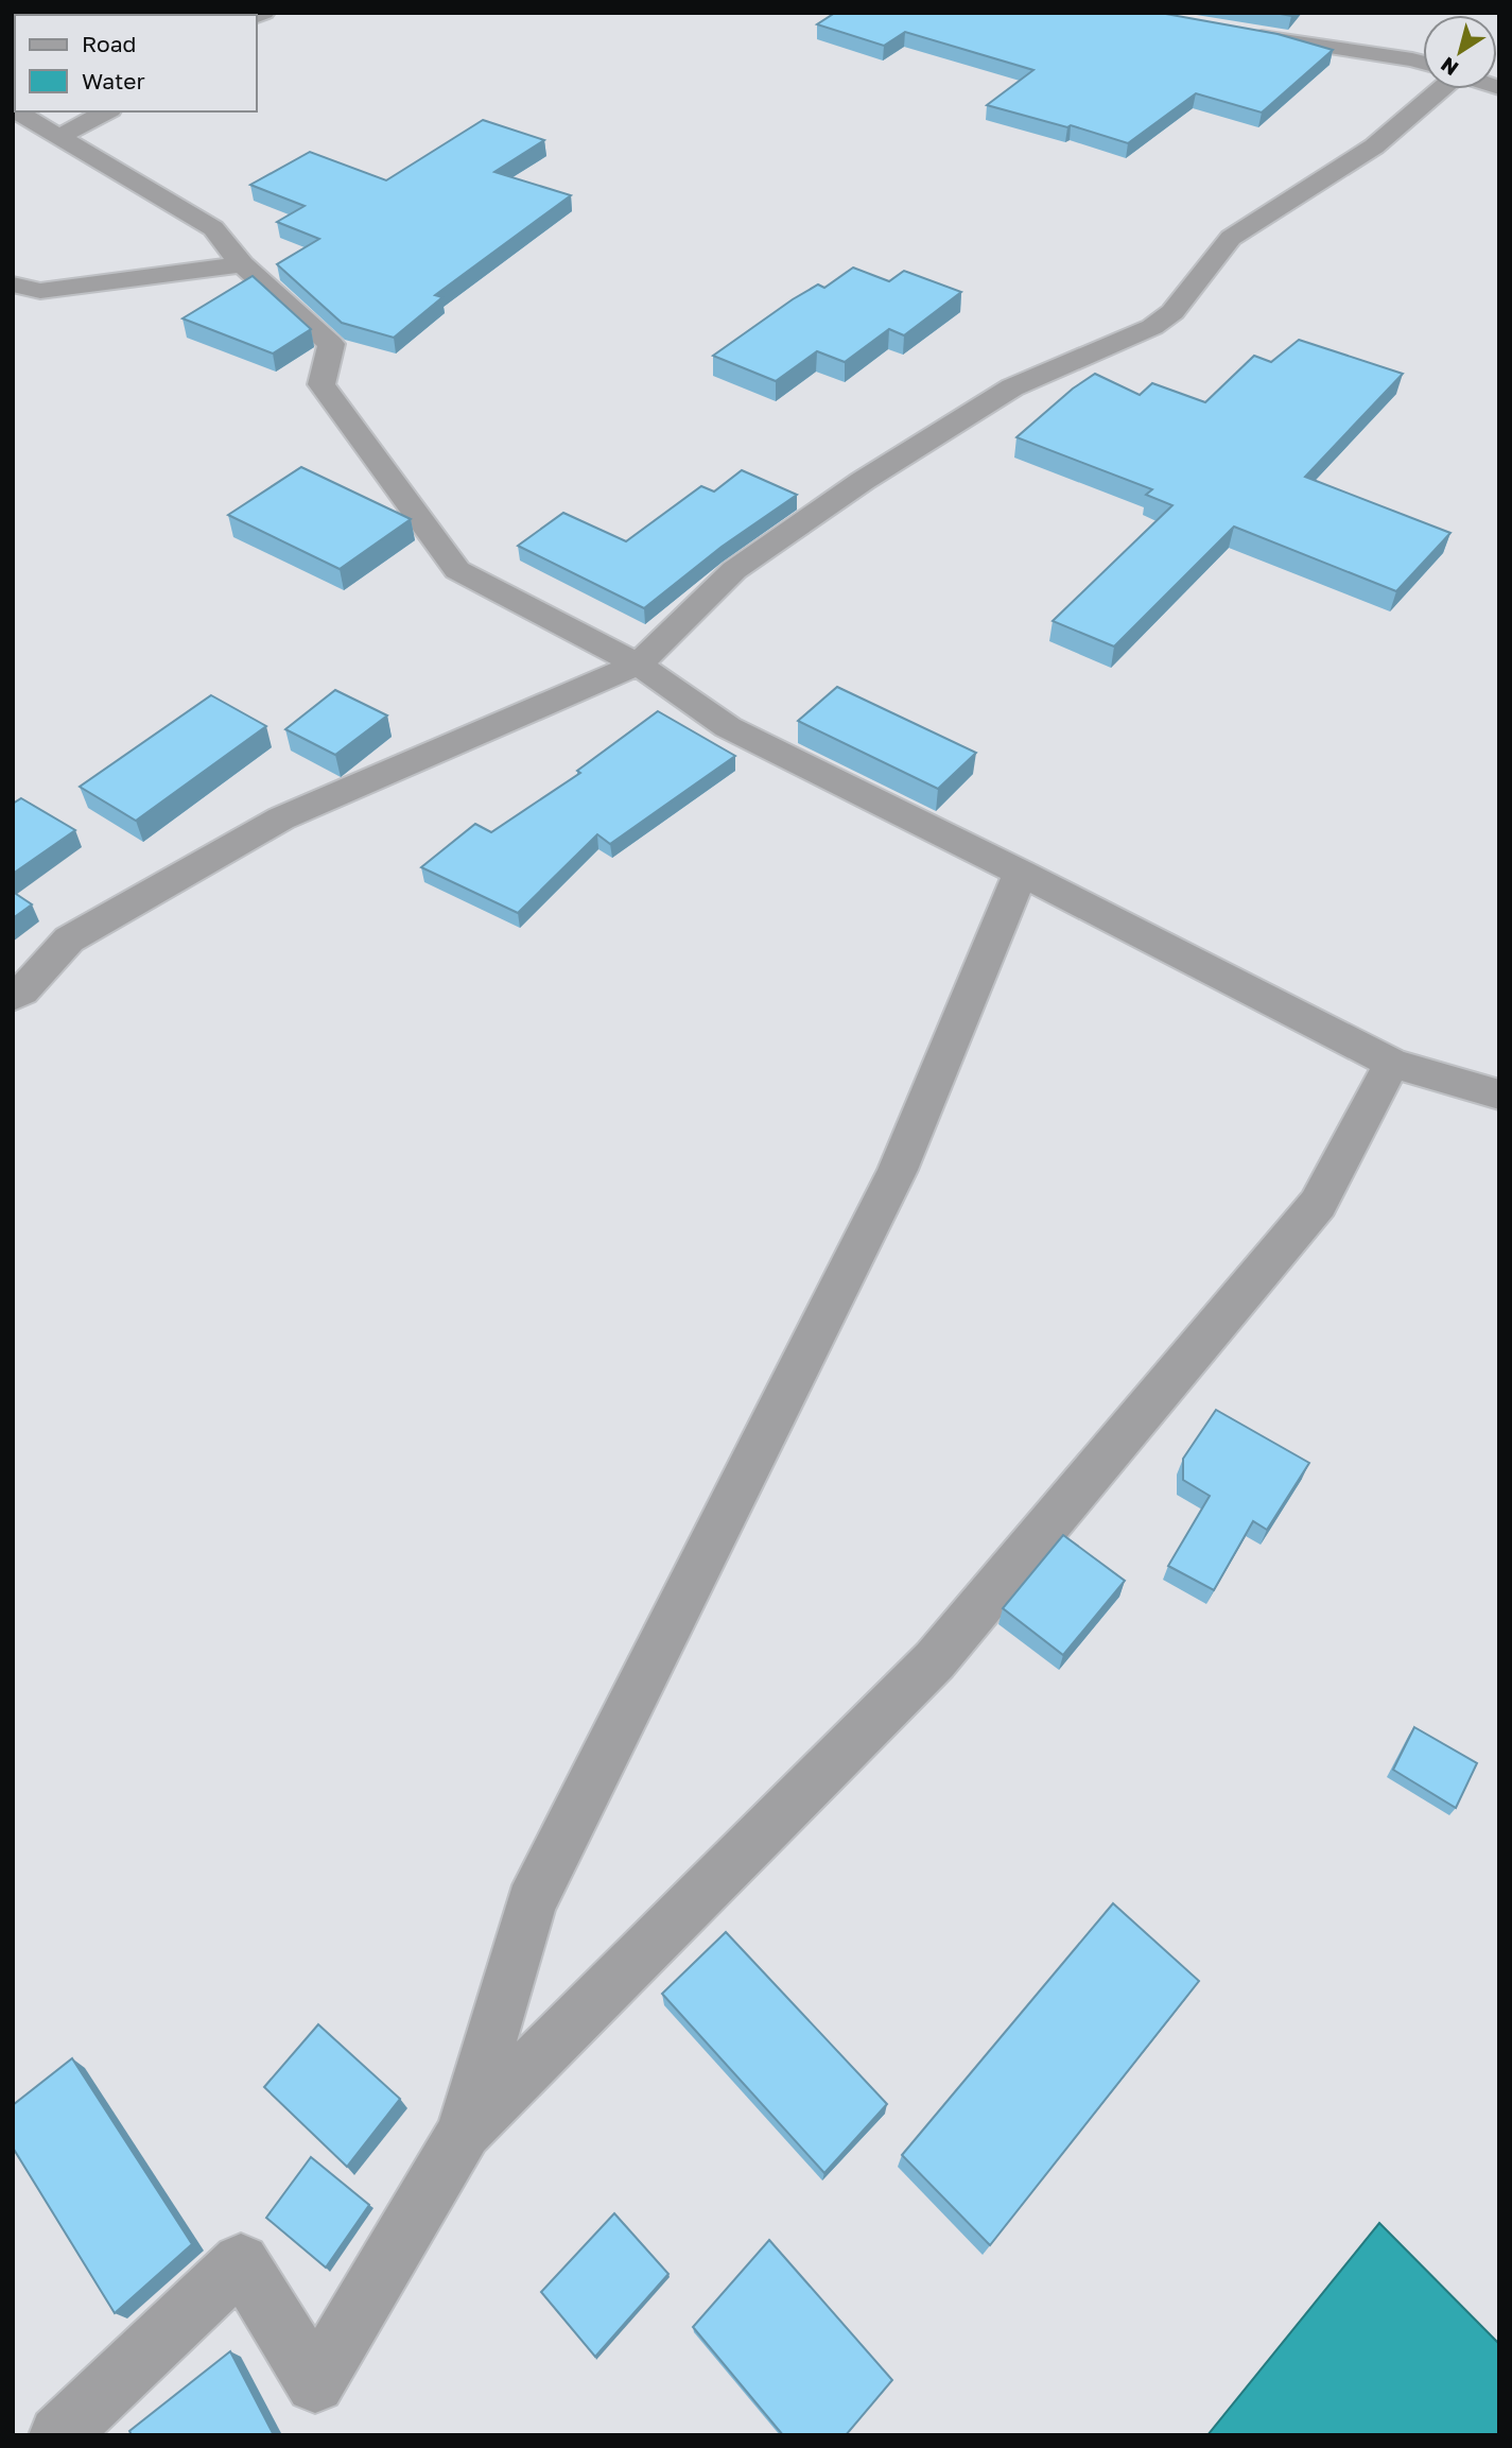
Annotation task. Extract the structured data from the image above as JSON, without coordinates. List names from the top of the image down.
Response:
{
  "legend": ["Road", "Water"],
  "north": "bottom left"
}
